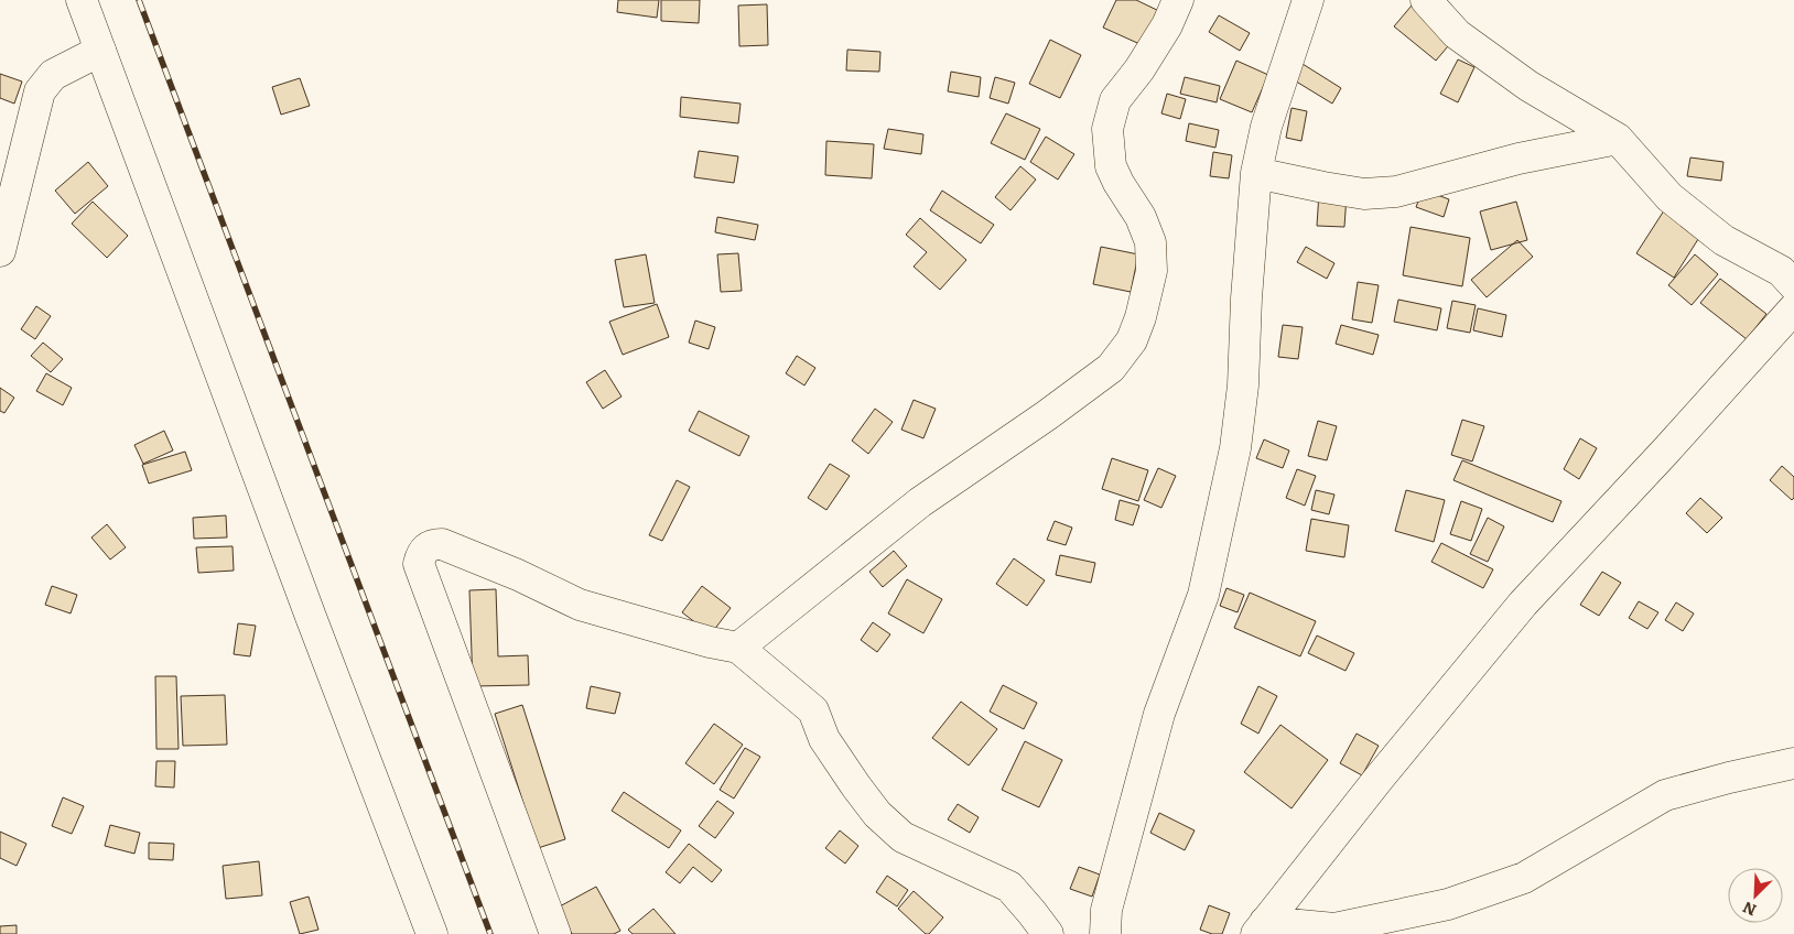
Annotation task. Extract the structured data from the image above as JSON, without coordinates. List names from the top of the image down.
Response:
{
  "north": "bottom left"
}
